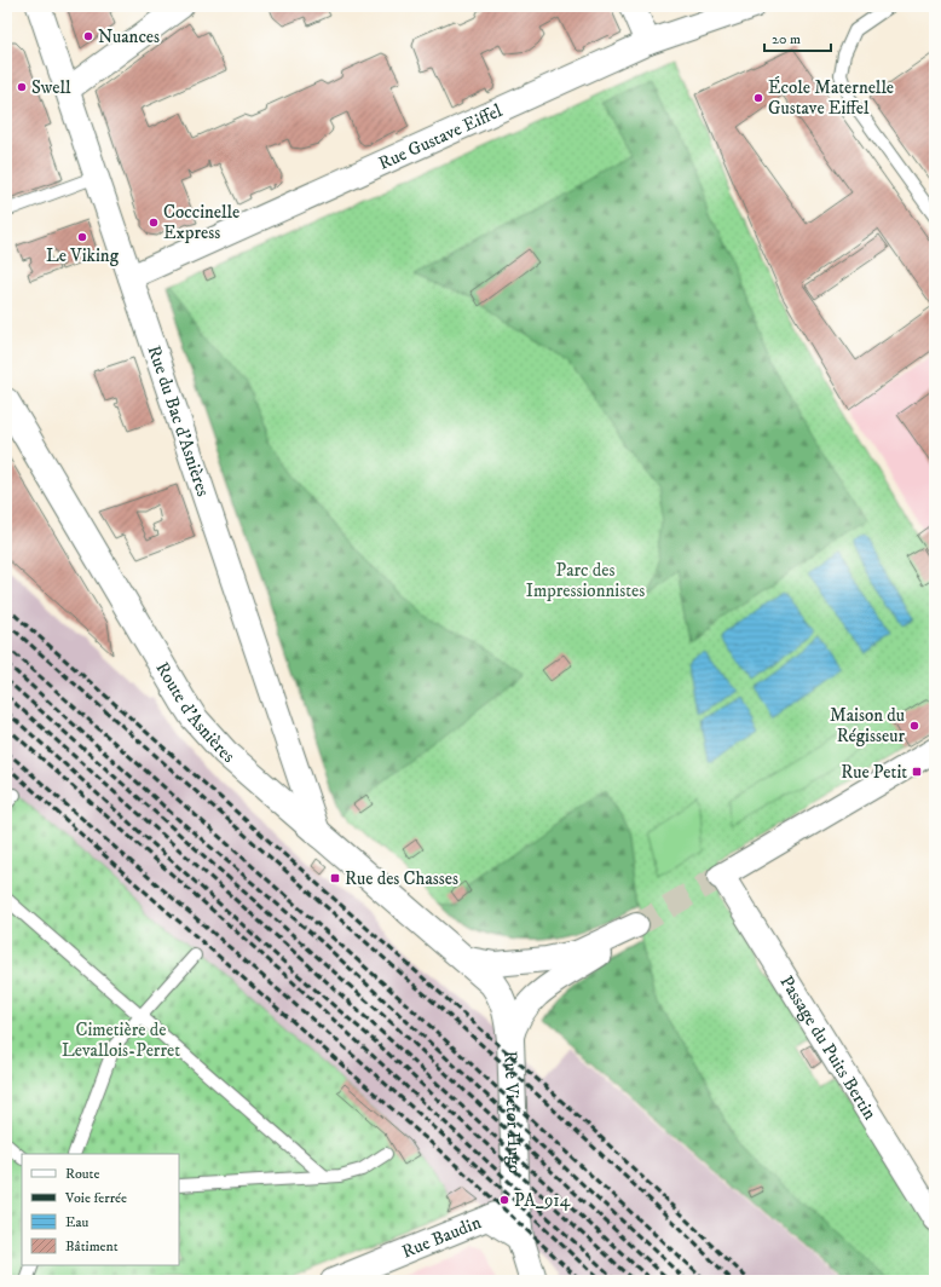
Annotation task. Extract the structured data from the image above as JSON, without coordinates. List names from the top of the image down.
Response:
{
  "streets": {
    "main road": ["Route d'Asnières", "Rue Victor Hugo"],
    "street": [
      "Rue Gustave Eiffel",
      "Rue du Bac d’Asnières",
      "Passage du Puits Bertin",
      "Rue Baudin"
    ]
  },
  "crossings": [
    ["Rue Gustave Eiffel", "Rue du Bac d’Asnières"],
    ["Rue du Bac d’Asnières", "Route d'Asnières"]
  ],
  "parks": ["Parc des Impressionnistes", "Cimetière de Levallois-Perret"],
  "places": {
    "other": [
      "Nuances",
      "Swell",
      "École Maternelle Gustave Eiffel",
      "Coccinelle Express",
      "Le Viking",
      "Maison du Régisseur",
      "PA_914"
    ],
    "transit": ["Rue Petit", "Rue des Chasses"]
  },
  "legend": [
    "Route",
    "Voie ferrée",
    "Eau",
    "Bâtiment"
  ],
  "scale_bar": "20 m"
}
